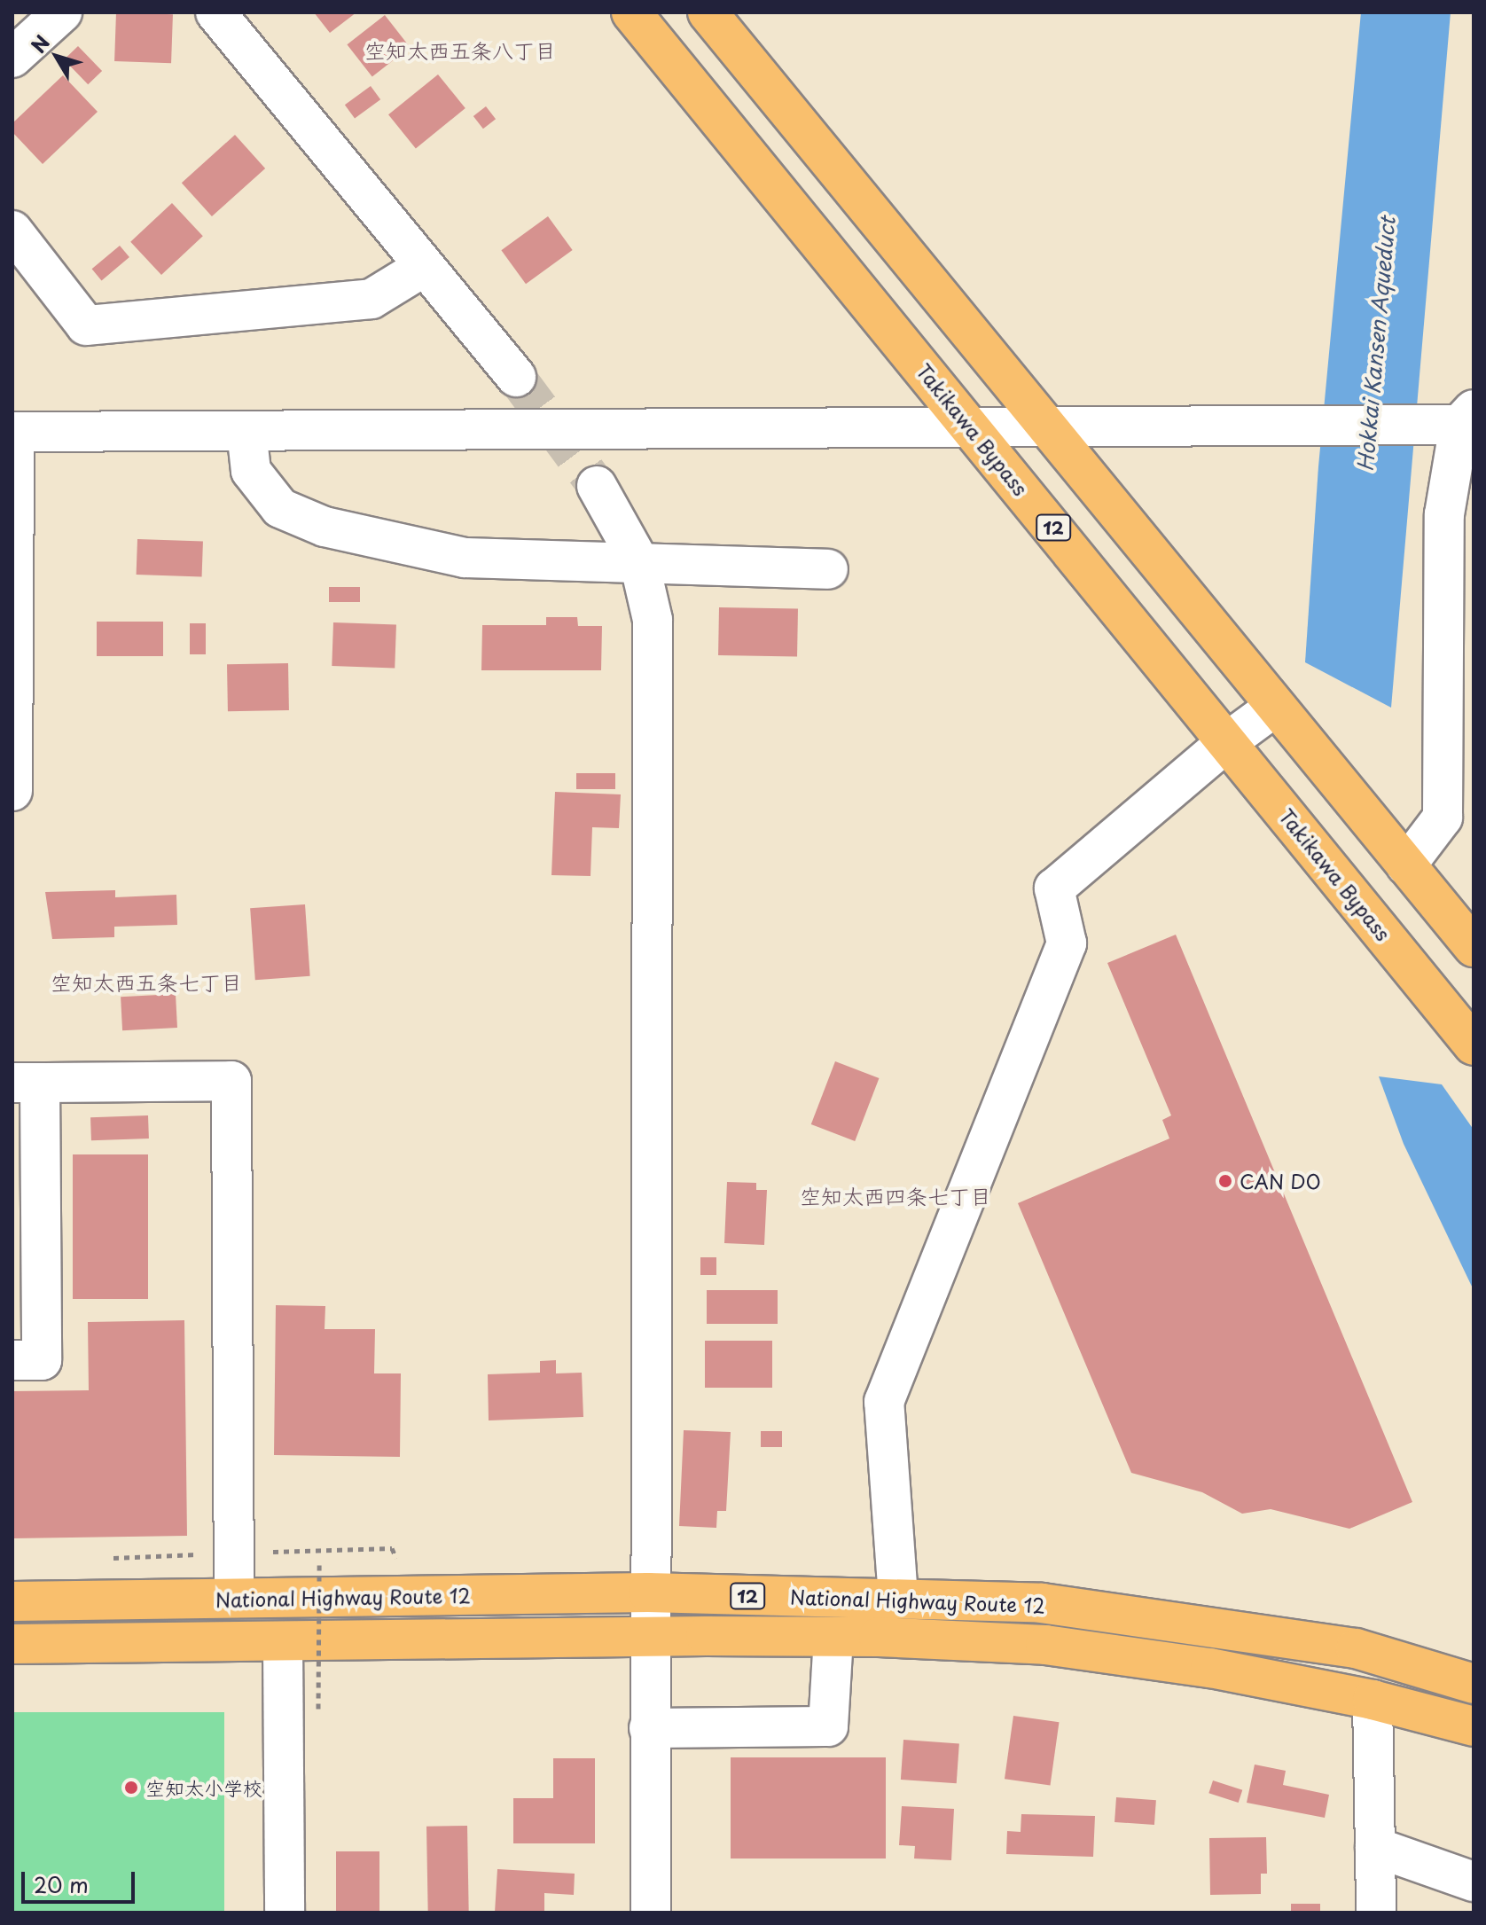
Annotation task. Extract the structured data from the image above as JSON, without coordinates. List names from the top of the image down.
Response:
{
  "streets": {
    "highway": ["Takikawa Bypass", "12", "National Highway Route 12"]
  },
  "districts": ["空知太西五条八丁目", "空知太西五条七丁目", "空知太西四条七丁目"],
  "water": ["Hokkai Kansen Aqueduct"],
  "places": ["CAN DO", "空知太小学校"],
  "scale_bar": "20 m",
  "north": "top left"
}
